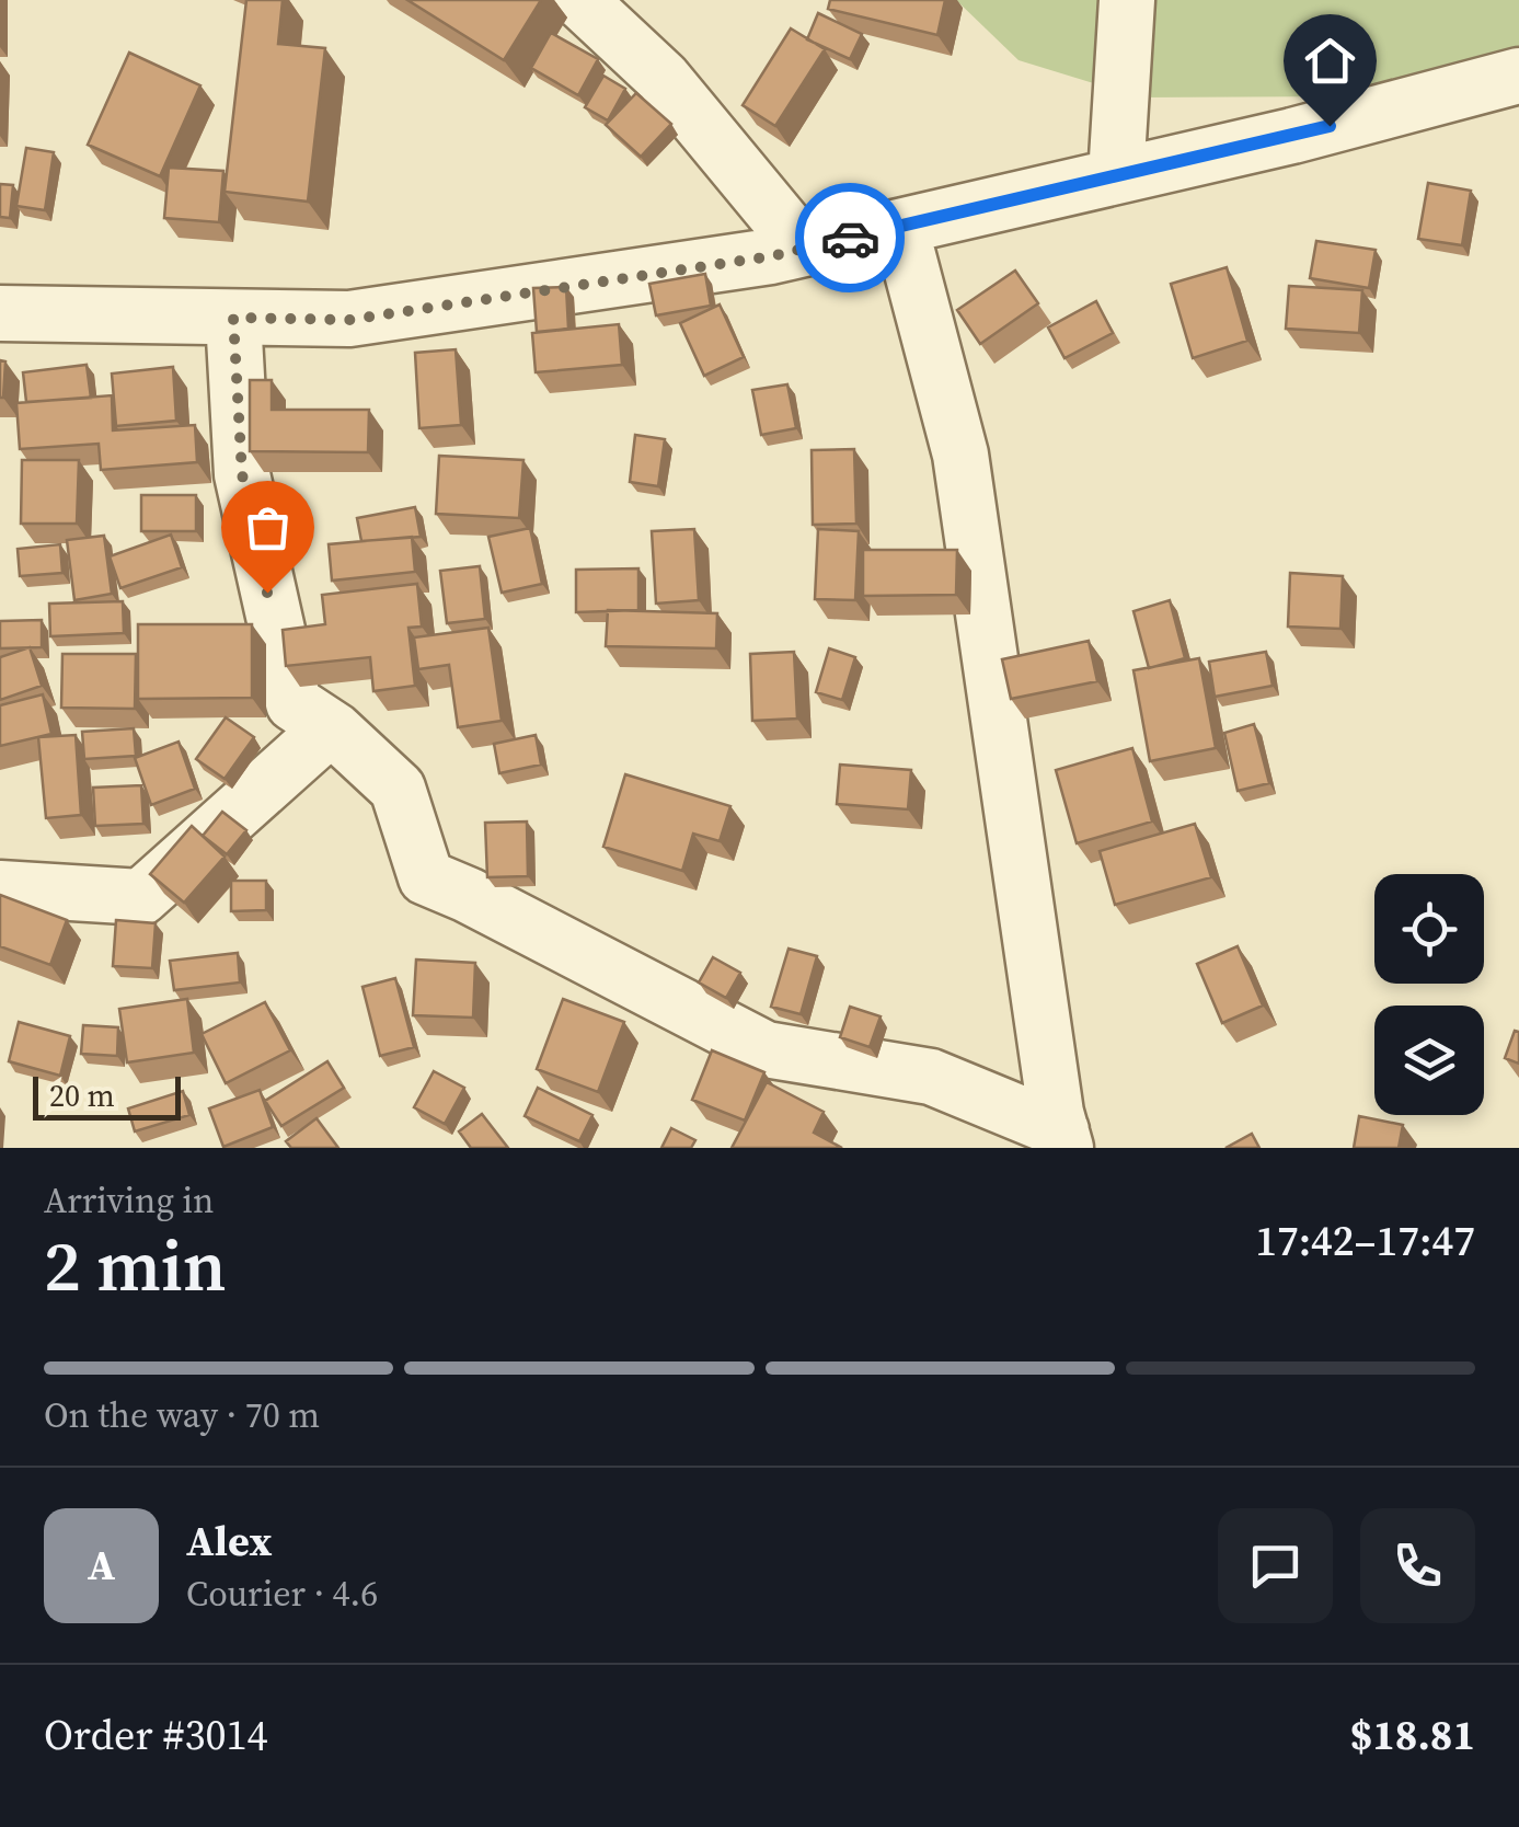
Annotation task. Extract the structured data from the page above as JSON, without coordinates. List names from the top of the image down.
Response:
{
  "scale_bar": "20 m",
  "page": {
    "scale": "20 m",
    "heading": ["2 min", "Arriving in", "17:42–17:47"],
    "panel": [
      "Alex",
      "Courier · 4.6",
      "Order #3014",
      "$18.81"
    ],
    "bar": "On the way · 70 m",
    "round": "A"
  }
}
